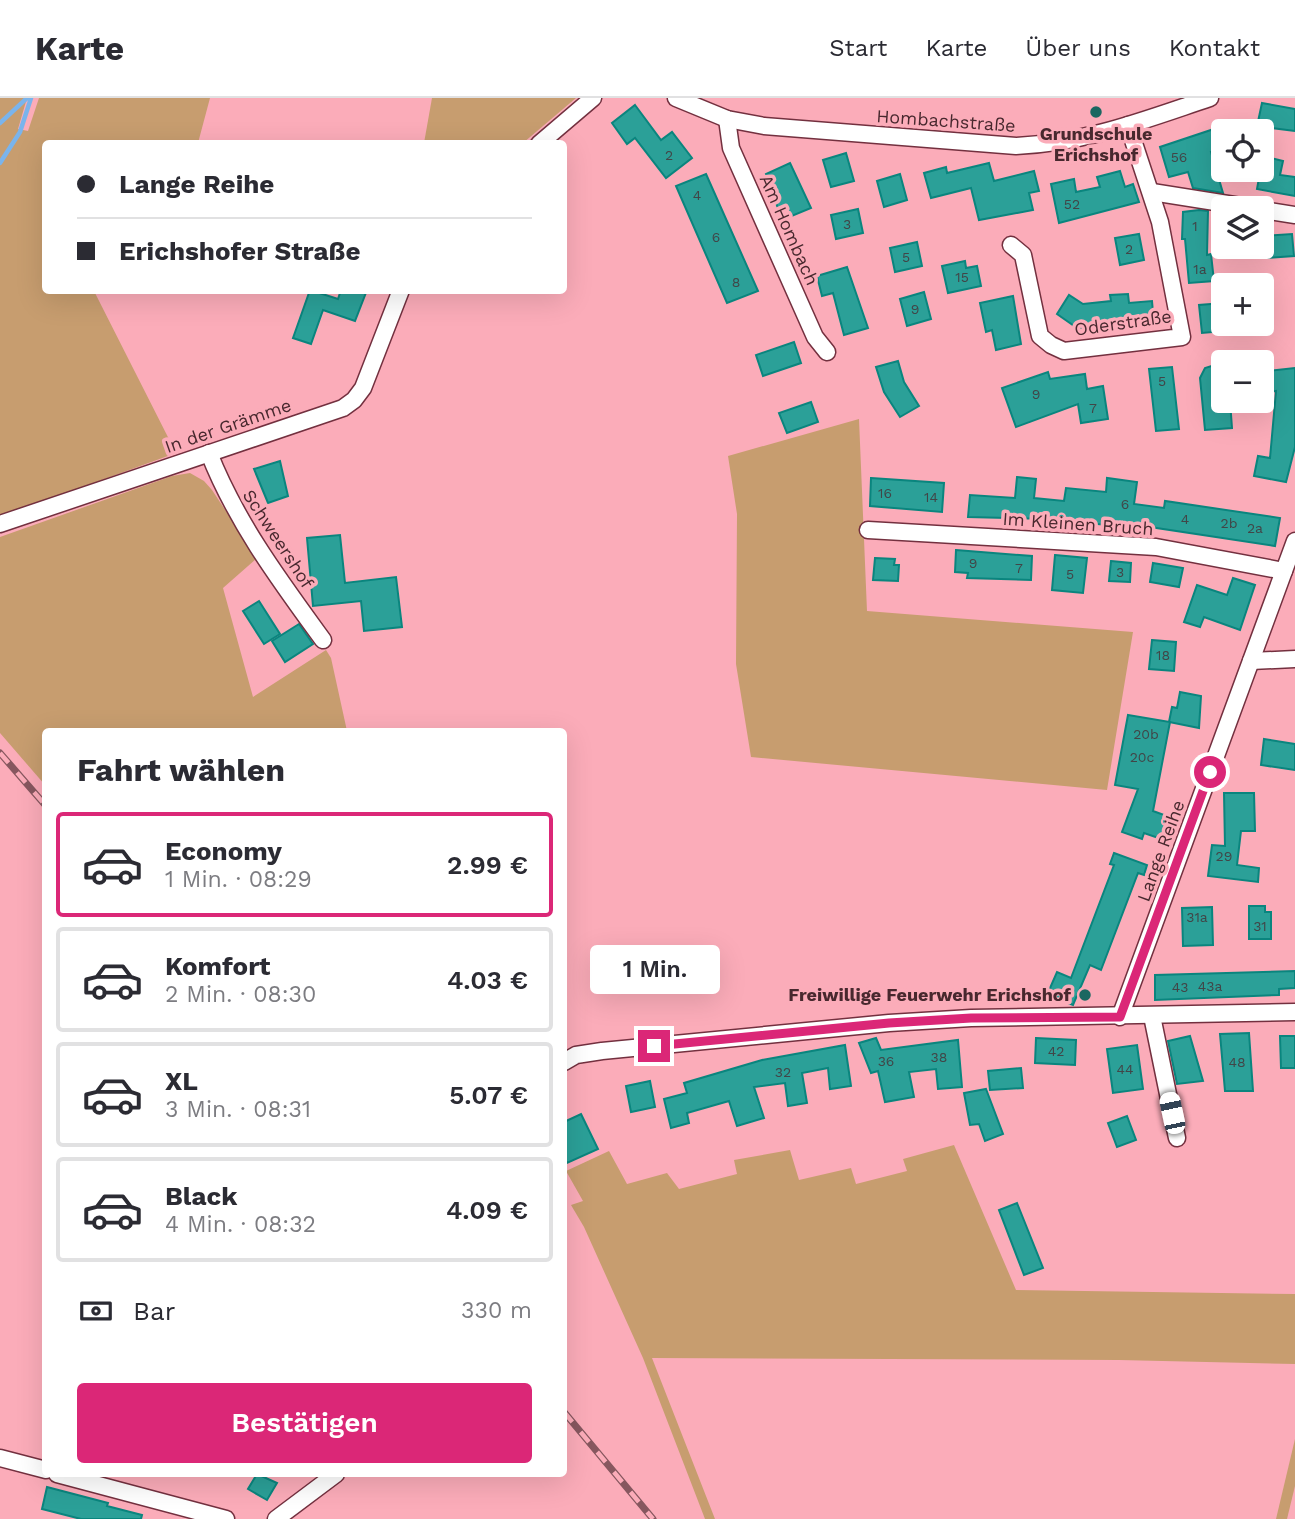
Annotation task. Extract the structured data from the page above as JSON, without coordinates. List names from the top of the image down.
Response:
{
  "streets": {
    "street": [
      "Hombachstraße",
      "Am Hombach",
      "Oderstraße",
      "In der Grämme",
      "Im Kleinen Bruch",
      "Schweershof",
      "Lange Reihe"
    ]
  },
  "crossings": [
    ["Hombachstraße", "Am Hombach"],
    ["Hombachstraße", "Oderstraße"],
    ["In der Grämme", "Schweershof"],
    ["Im Kleinen Bruch", "Lange Reihe"]
  ],
  "places": ["Grundschule Erichshof", "Freiwillige Feuerwehr Erichshof"],
  "house_numbers": [
    "2",
    "56",
    "4",
    "52",
    "3",
    "1",
    "6",
    "2",
    "5",
    "1a",
    "15",
    "8",
    "9",
    "5",
    "9",
    "7",
    "16",
    "14",
    "6",
    "4",
    "2b",
    "2a",
    "9",
    "7",
    "3",
    "5",
    "18",
    "20b",
    "20c",
    "29",
    "31a",
    "31",
    "43a",
    "43",
    "42",
    "38",
    "36",
    "48",
    "44",
    "32"
  ],
  "page": {
    "header": "Karte",
    "nav": [
      "Start",
      "Karte",
      "Über uns",
      "Kontakt"
    ],
    "map_buttons": ["+", "−"],
    "banner": ["Lange Reihe", "Erichshofer Straße"],
    "heading": "Fahrt wählen",
    "list": [
      {
        "name": "Economy",
        "note": "1 Min. · 08:29",
        "value": "2.99 €"
      },
      {
        "name": "Komfort",
        "note": "2 Min. · 08:30",
        "value": "4.03 €"
      },
      {
        "name": "XL",
        "note": "3 Min. · 08:31",
        "value": "5.07 €"
      },
      {
        "name": "Black",
        "note": "4 Min. · 08:32",
        "value": "4.09 €"
      }
    ],
    "bubble": "1 Min.",
    "pay": ["Bar", "330 m"],
    "buttons": "Bestätigen"
  }
}
